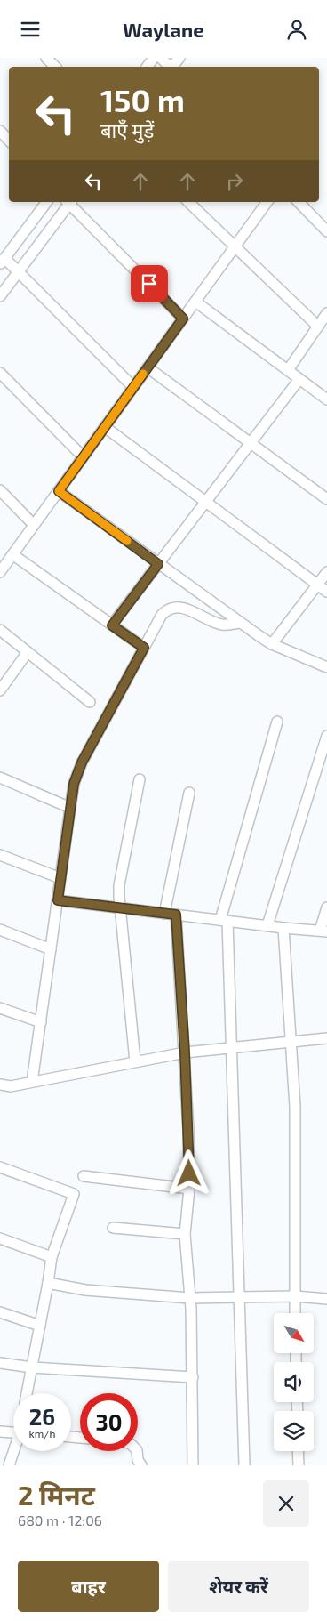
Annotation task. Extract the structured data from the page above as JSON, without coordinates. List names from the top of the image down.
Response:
{
  "north": "bottom right",
  "page": {
    "header": "Waylane",
    "turn": ["150 m", "बाएँ मुड़ें"],
    "speed": "26 km/h",
    "limit": "30",
    "heading": ["2 मिनट", "680 m · 12:06"],
    "buttons": ["बाहर", "शेयर करें"]
  }
}
